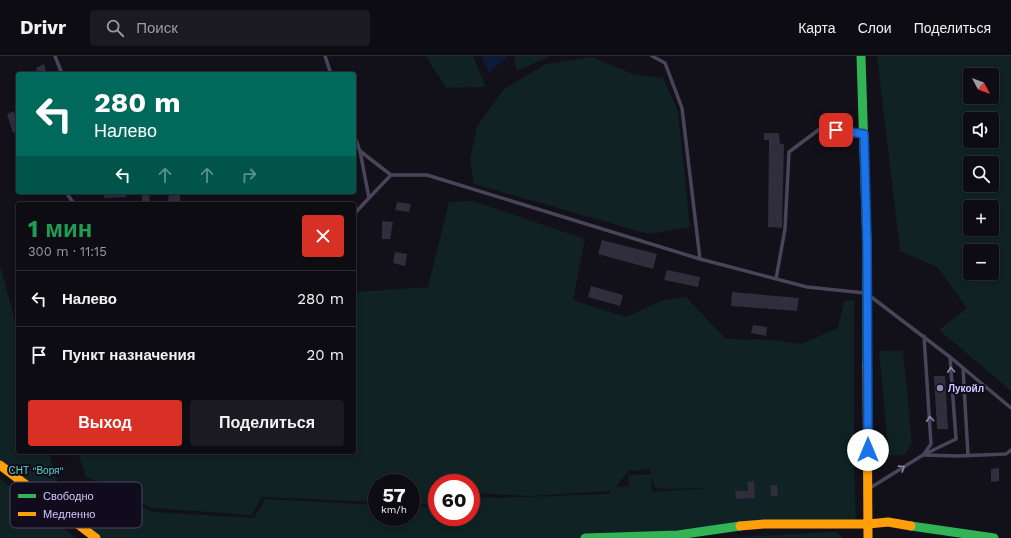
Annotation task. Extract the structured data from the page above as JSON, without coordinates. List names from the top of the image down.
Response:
{
  "parks": ["СНТ \"Воря\""],
  "places": ["Лукойл"],
  "legend": ["Свободно", "Медленно"],
  "north": "bottom right",
  "page": {
    "header": "Drivr",
    "search": "Поиск",
    "nav": ["Карта", "Слои", "Поделиться"],
    "map_buttons": ["+", "−"],
    "turn": ["280 m", "Налево"],
    "heading": ["1 мин", "300 m · 11:15"],
    "list": [
      {
        "name": "Налево",
        "value": "280 m"
      },
      {
        "name": "Пункт назначения",
        "value": "20 m"
      }
    ],
    "buttons": ["Выход", "Поделиться"],
    "speed": "57 km/h",
    "limit": "60"
  }
}
